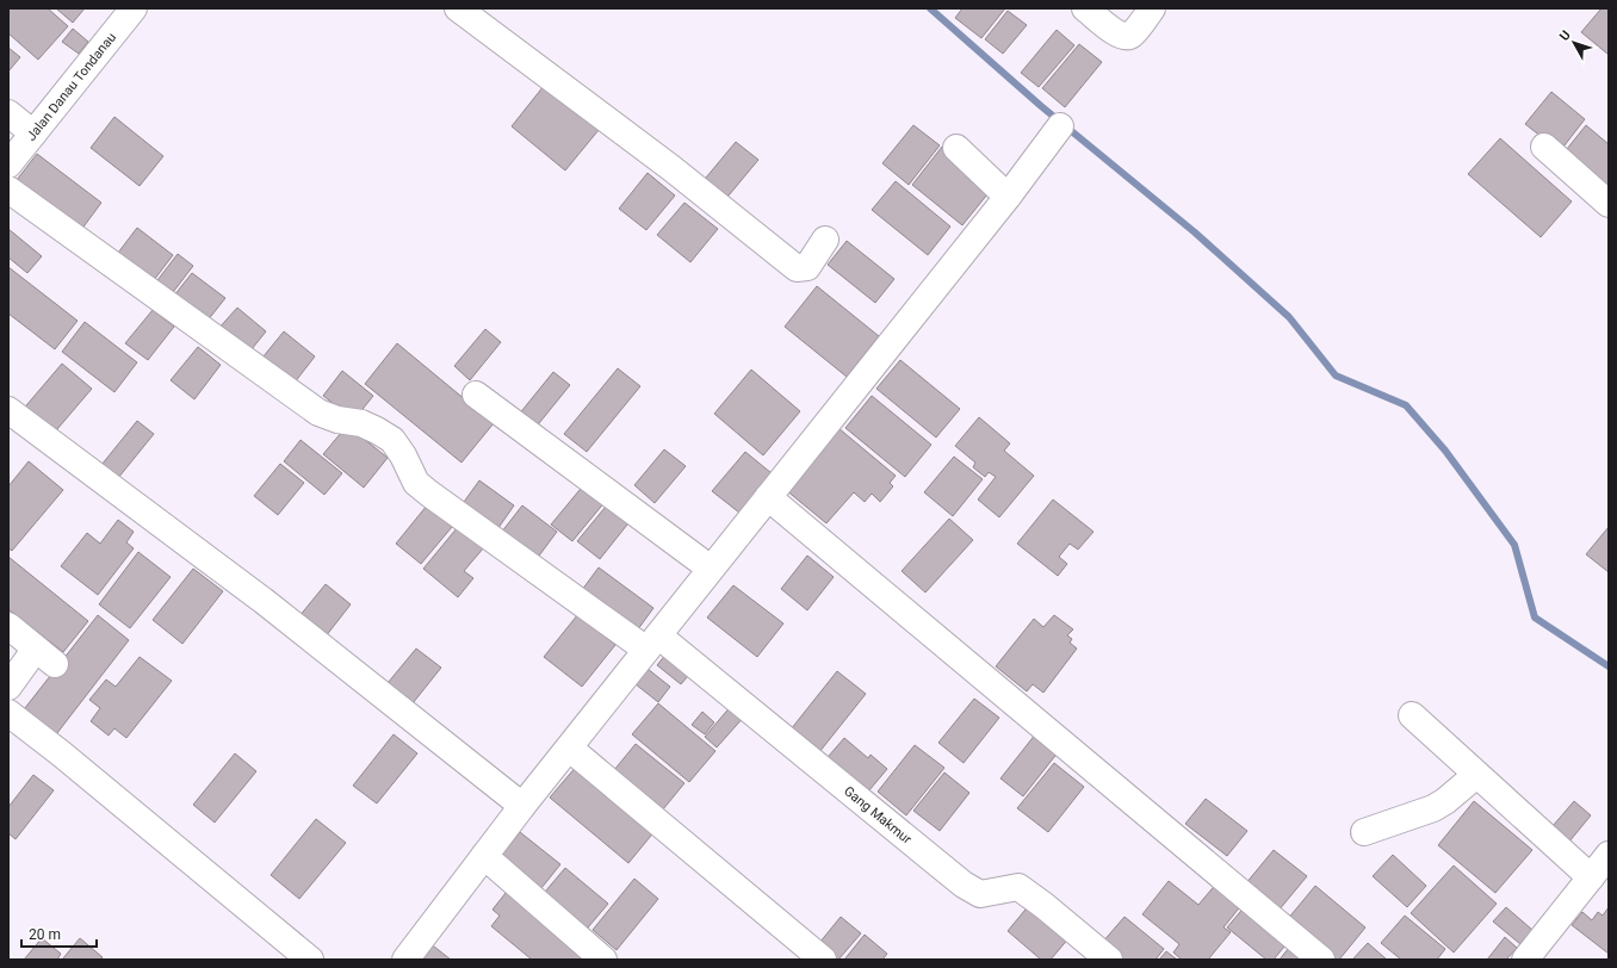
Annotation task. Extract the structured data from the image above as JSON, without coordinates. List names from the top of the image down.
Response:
{
  "streets": {
    "street": ["Jalan Danau Tondanau", "Gang Makmur"]
  },
  "scale_bar": "20 m",
  "north": "top left"
}
